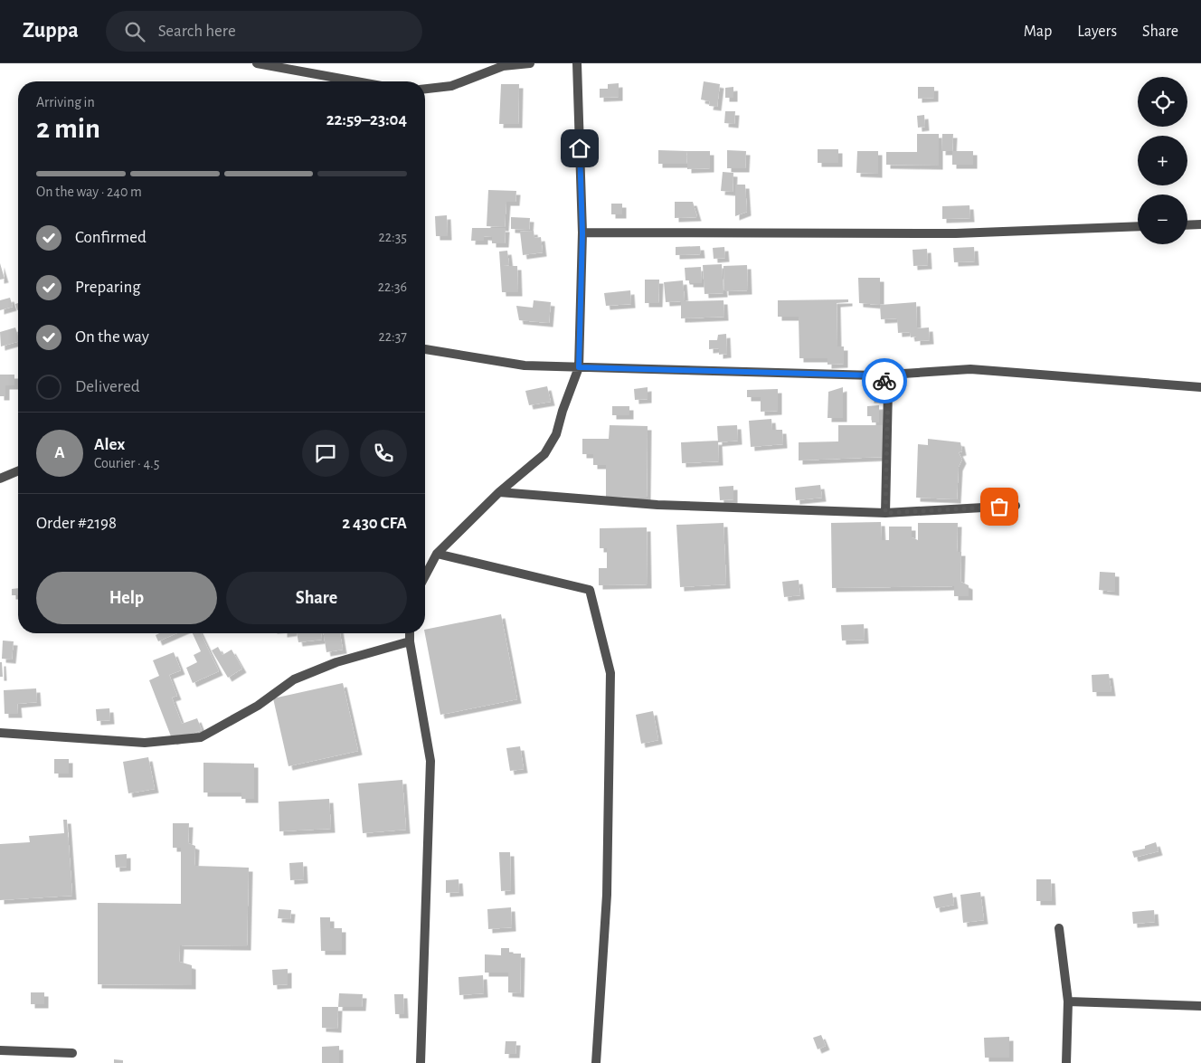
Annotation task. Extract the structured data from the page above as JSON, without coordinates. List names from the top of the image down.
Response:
{
  "page": {
    "header": "Zuppa",
    "search": "Search here",
    "nav": ["Map", "Layers", "Share"],
    "map_buttons": ["+", "−"],
    "heading": ["2 min", "Arriving in", "22:59–23:04"],
    "panel": [
      "Alex",
      "Courier · 4.5",
      "Order #2198",
      "2 430 CFA"
    ],
    "bar": "On the way · 240 m",
    "list": [
      ["Confirmed", "22:35"],
      ["Preparing", "22:36"],
      ["On the way", "22:37"],
      "Delivered"
    ],
    "round": "A",
    "buttons": ["Help", "Share"]
  }
}
